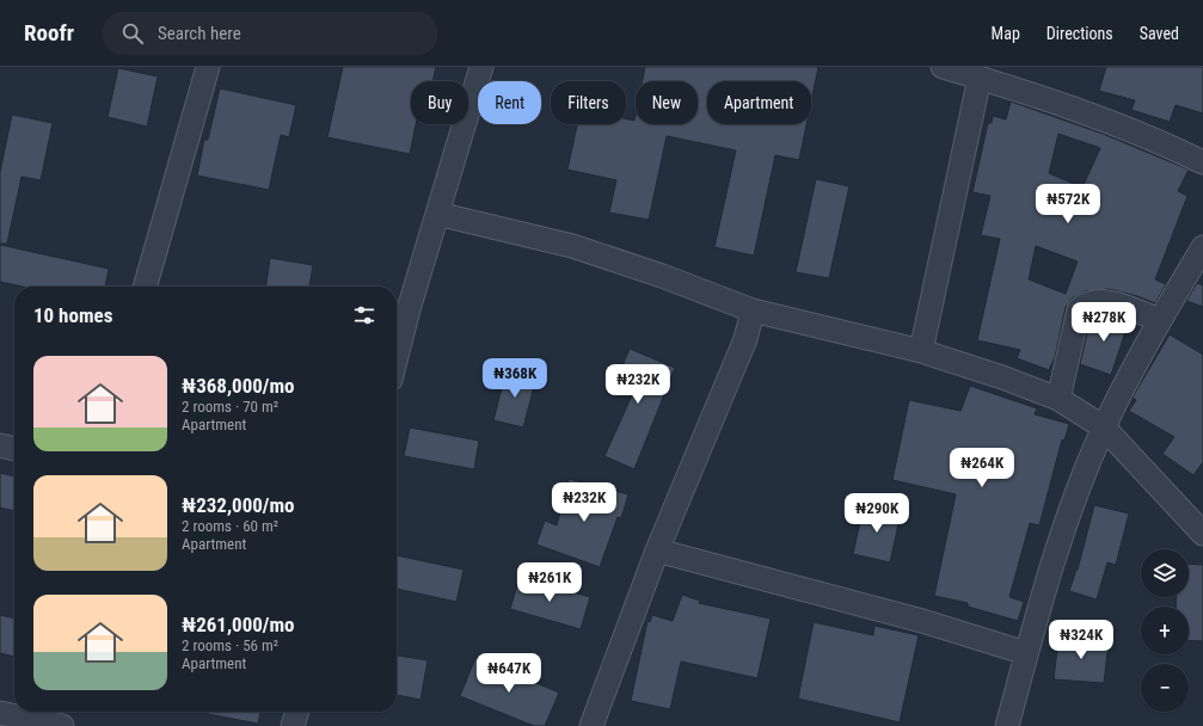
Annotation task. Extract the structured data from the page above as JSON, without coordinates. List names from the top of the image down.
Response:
{
  "page": {
    "header": "Roofr",
    "search": "Search here",
    "nav": ["Map", "Directions", "Saved"],
    "chip": [
      "Buy",
      "Rent",
      "Filters",
      "New",
      "Apartment"
    ],
    "price": [
      "₦572K",
      "₦278K",
      "₦368K",
      "₦232K",
      "₦264K",
      "₦232K",
      "₦290K",
      "₦261K",
      "₦324K",
      "₦647K"
    ],
    "heading": "10 homes",
    "list": [
      {
        "name": "₦368,000/mo",
        "note": "2 rooms · 70 m² · Apartment"
      },
      {
        "name": "₦232,000/mo",
        "note": "2 rooms · 60 m² · Apartment"
      },
      {
        "name": "₦261,000/mo",
        "note": "2 rooms · 56 m² · Apartment"
      }
    ],
    "map_buttons": ["+", "−"]
  }
}
